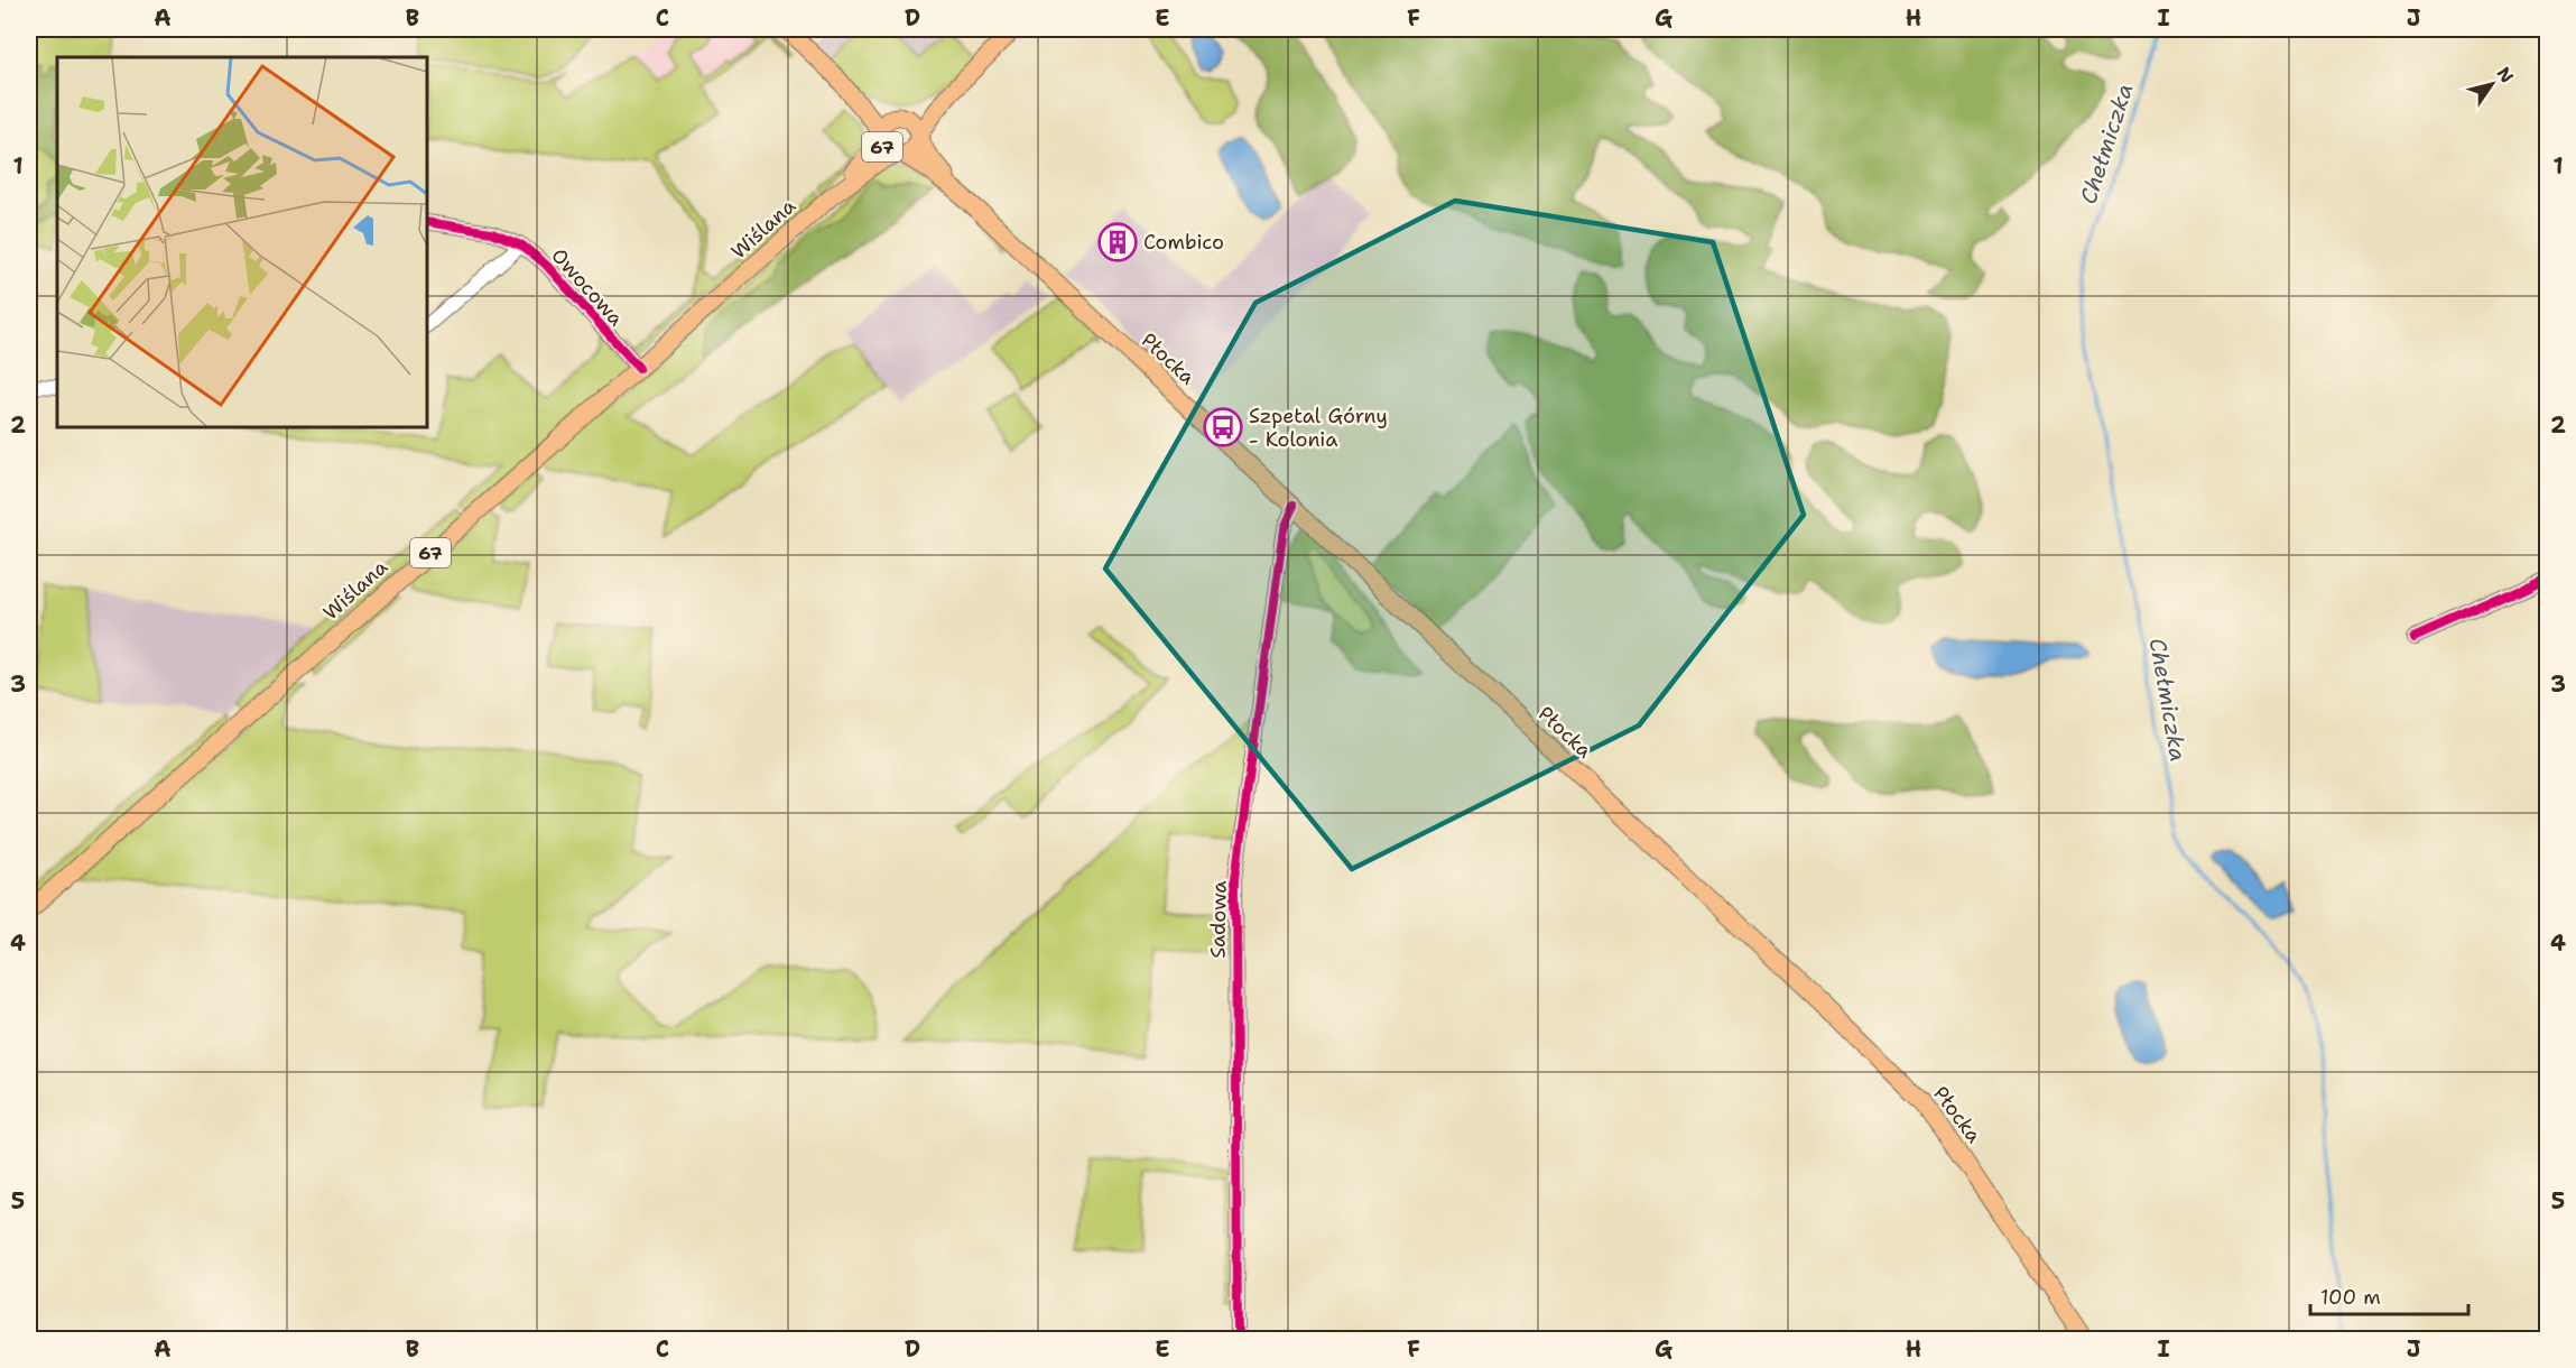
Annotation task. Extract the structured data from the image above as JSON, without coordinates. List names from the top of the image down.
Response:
{
  "streets": {
    "main road": ["67", "Wiślana", "Płocka"],
    "street": ["Owocowa", "Sadowa"]
  },
  "crossings": [
    ["67", "Wiślana"],
    ["67", "Płocka"],
    ["Wiślana", "Owocowa"],
    ["Wiślana", "Płocka"],
    ["Płocka", "Sadowa"]
  ],
  "water": ["Chełmiczka"],
  "places": {
    "building": ["Combico"],
    "bus stop": ["Szpetal Górny - Kolonia"]
  },
  "scale_bar": "100 m",
  "north": "top right",
  "grid": {
    "columns": [
      "A",
      "B",
      "C",
      "D",
      "E",
      "F",
      "G",
      "H",
      "I",
      "J"
    ],
    "rows": [
      "1",
      "2",
      "3",
      "4",
      "5"
    ]
  }
}
